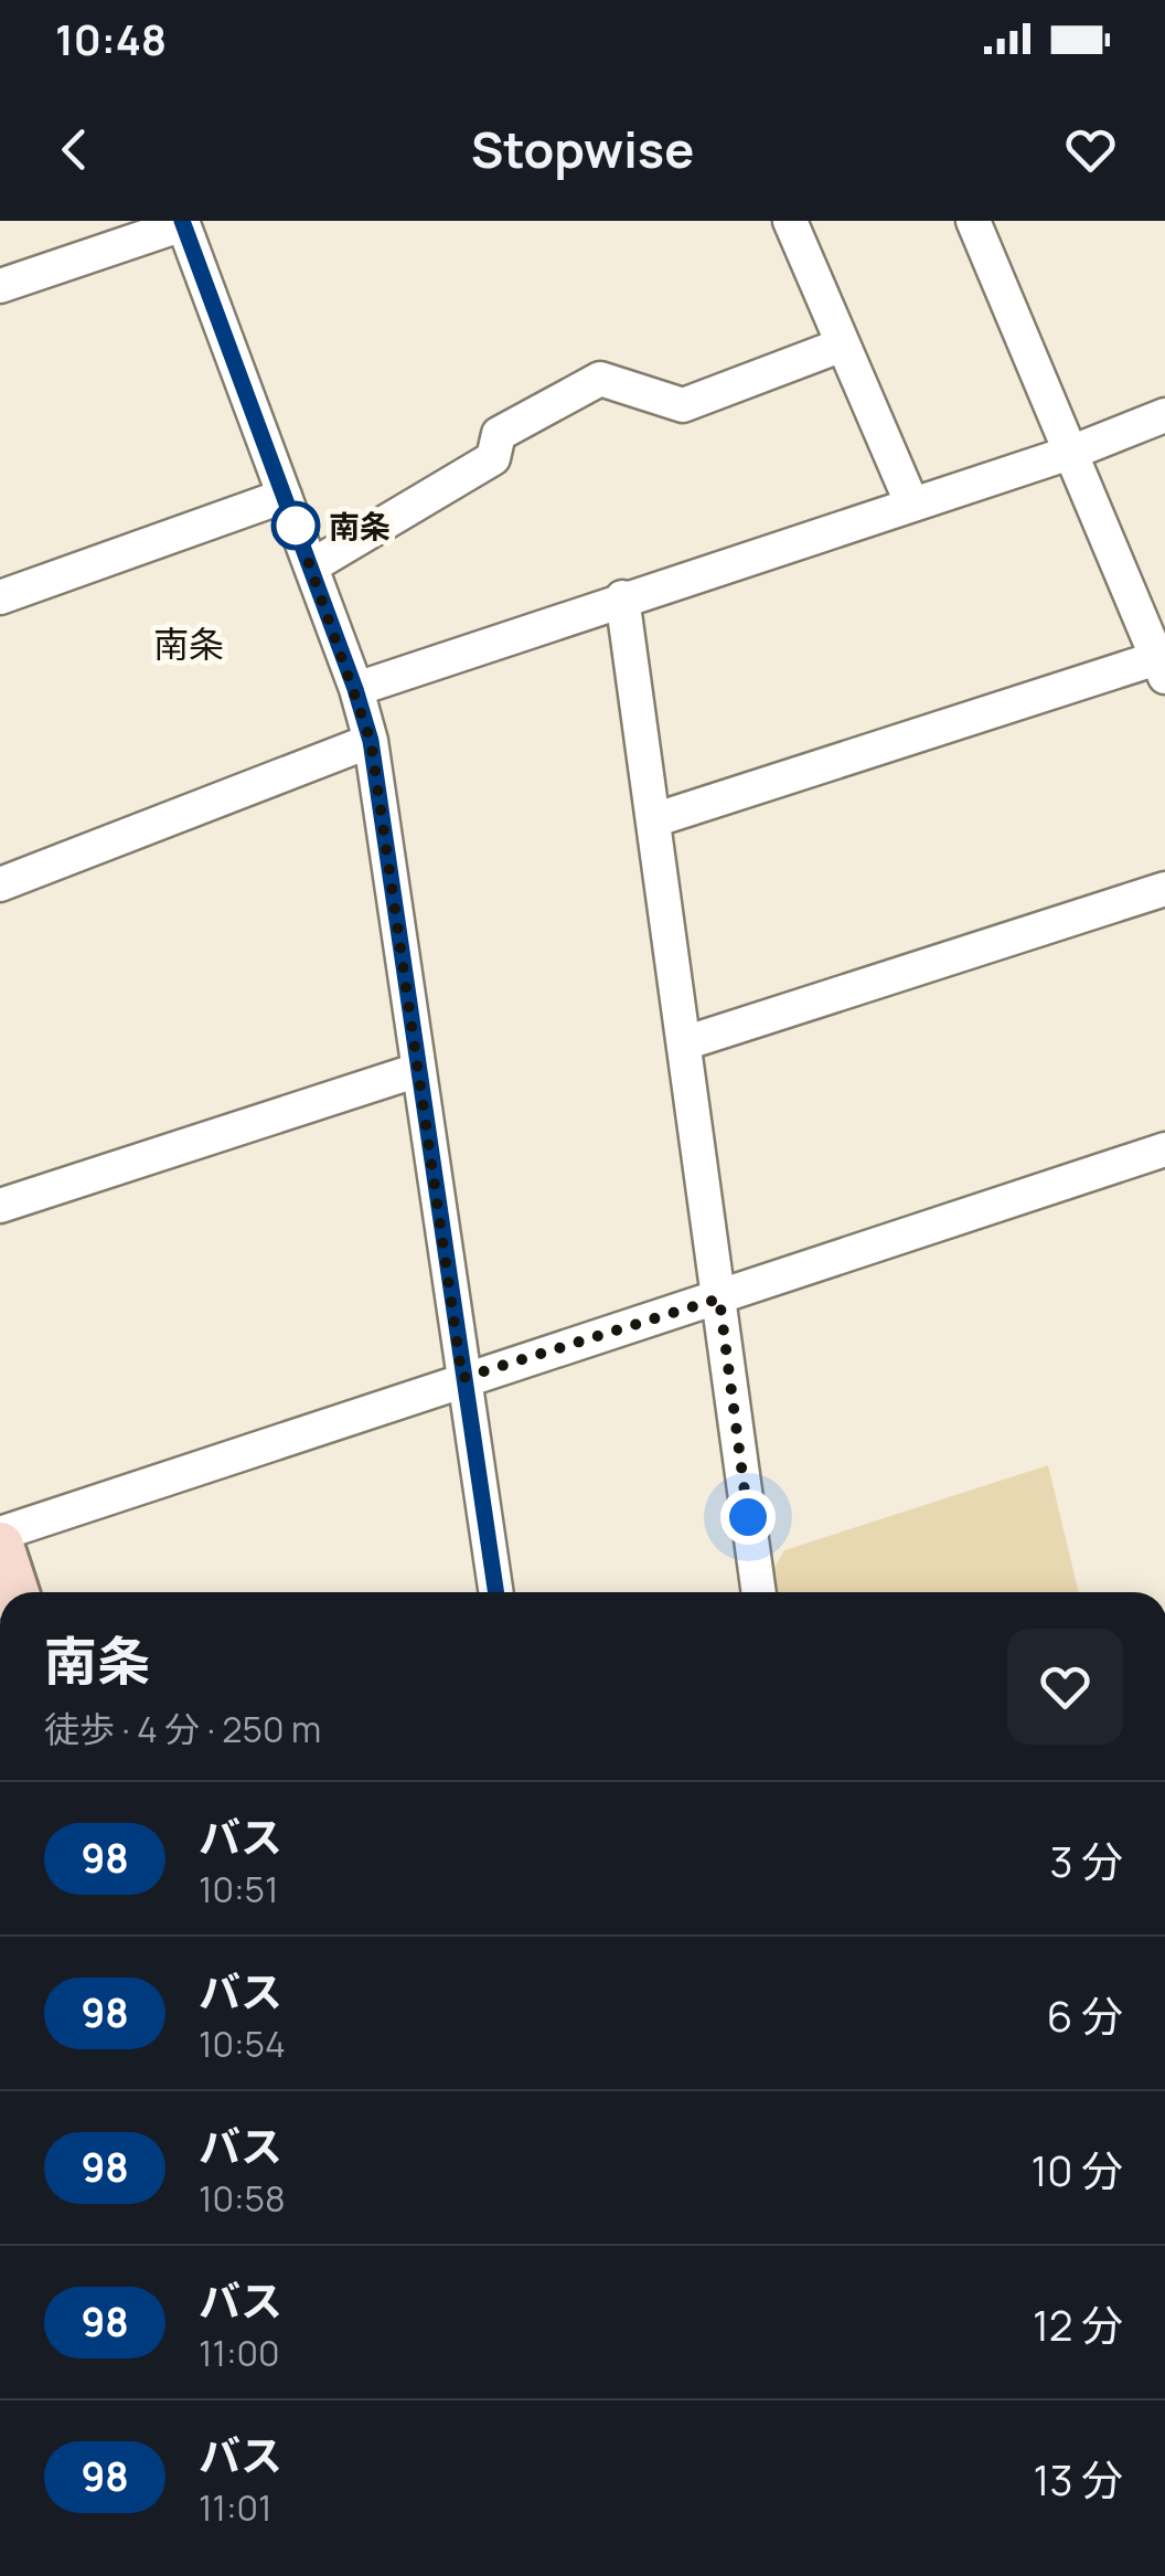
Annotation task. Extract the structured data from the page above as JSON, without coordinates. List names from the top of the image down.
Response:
{
  "districts": ["南条"],
  "places": ["南条"],
  "lines": ["bus line 98"],
  "page": {
    "status": "10:48",
    "header": "Stopwise",
    "heading": ["南条", "徒歩 · 4 分 · 250 m"],
    "list": [
      {
        "mark": "98",
        "name": "バス",
        "note": "10:51",
        "value": "3 分"
      },
      {
        "mark": "98",
        "name": "バス",
        "note": "10:54",
        "value": "6 分"
      },
      {
        "mark": "98",
        "name": "バス",
        "note": "10:58",
        "value": "10 分"
      },
      {
        "mark": "98",
        "name": "バス",
        "note": "11:00",
        "value": "12 分"
      },
      {
        "mark": "98",
        "name": "バス",
        "note": "11:01",
        "value": "13 分"
      }
    ]
  }
}
